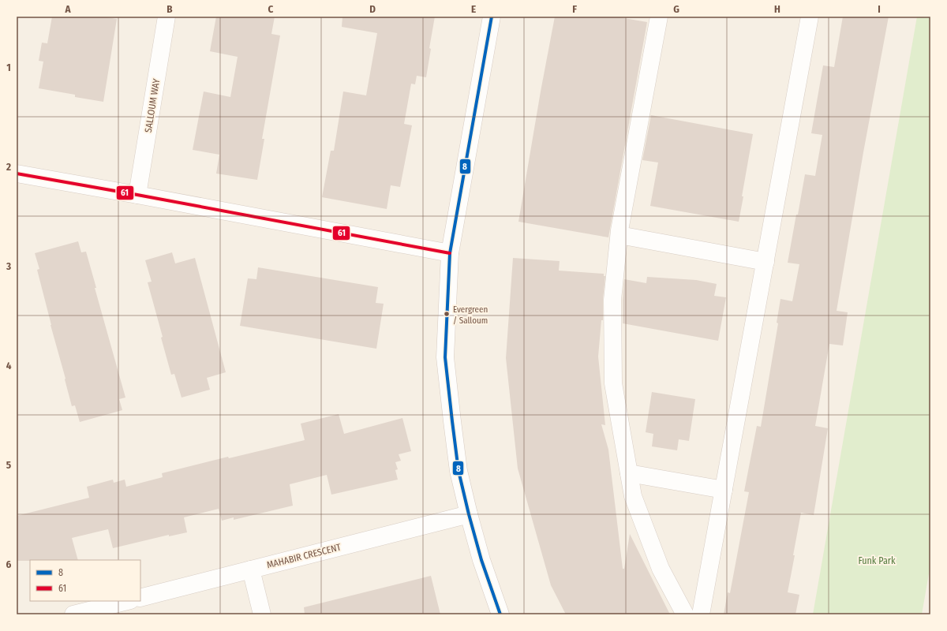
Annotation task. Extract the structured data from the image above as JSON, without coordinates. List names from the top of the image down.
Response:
{
  "streets": {
    "street": ["SALLOUM WAY", "MAHABIR CRESCENT"]
  },
  "parks": ["Funk Park"],
  "places": ["Evergreen / Salloum"],
  "lines": ["transit line 8", "transit line 61"],
  "legend": ["8", "61"],
  "grid": {
    "columns": [
      "A",
      "B",
      "C",
      "D",
      "E",
      "F",
      "G",
      "H",
      "I"
    ],
    "rows": [
      "1",
      "2",
      "3",
      "4",
      "5",
      "6"
    ]
  }
}
